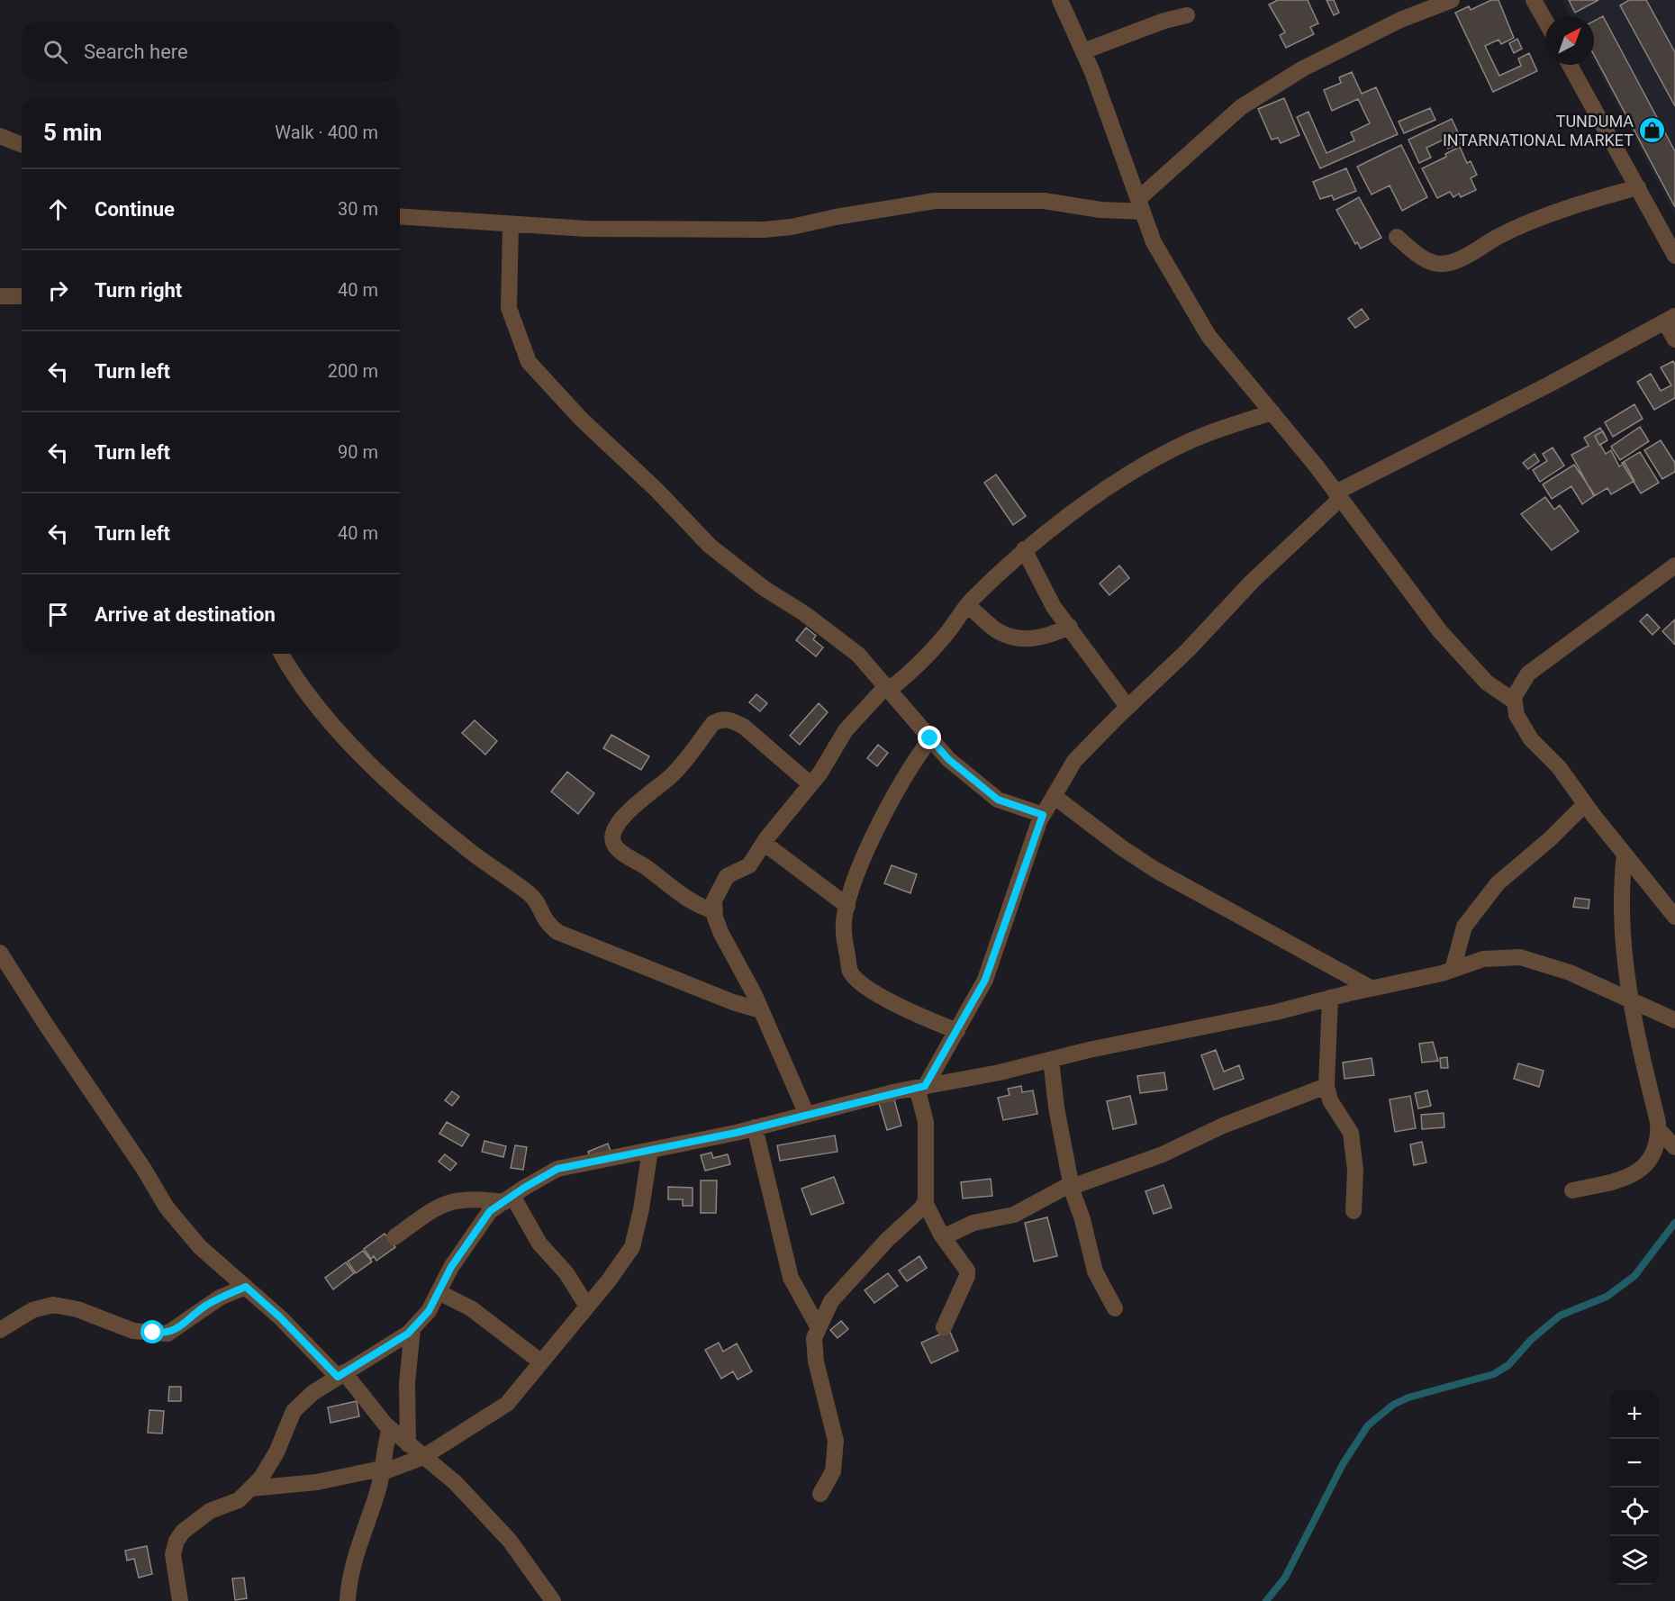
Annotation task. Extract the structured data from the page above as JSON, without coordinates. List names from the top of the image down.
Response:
{
  "places": {
    "shop": ["TUNDUMA INTARNATIONAL MARKET"]
  },
  "north": "top right",
  "page": {
    "search": "Search here",
    "heading": ["5 min", "Walk · 400 m"],
    "list": [
      ["Continue", "30 m"],
      ["Turn right", "40 m"],
      ["Turn left", "200 m"],
      ["Turn left", "90 m"],
      ["Turn left", "40 m"],
      "Arrive at destination"
    ],
    "map_buttons": ["+", "−"]
  }
}
